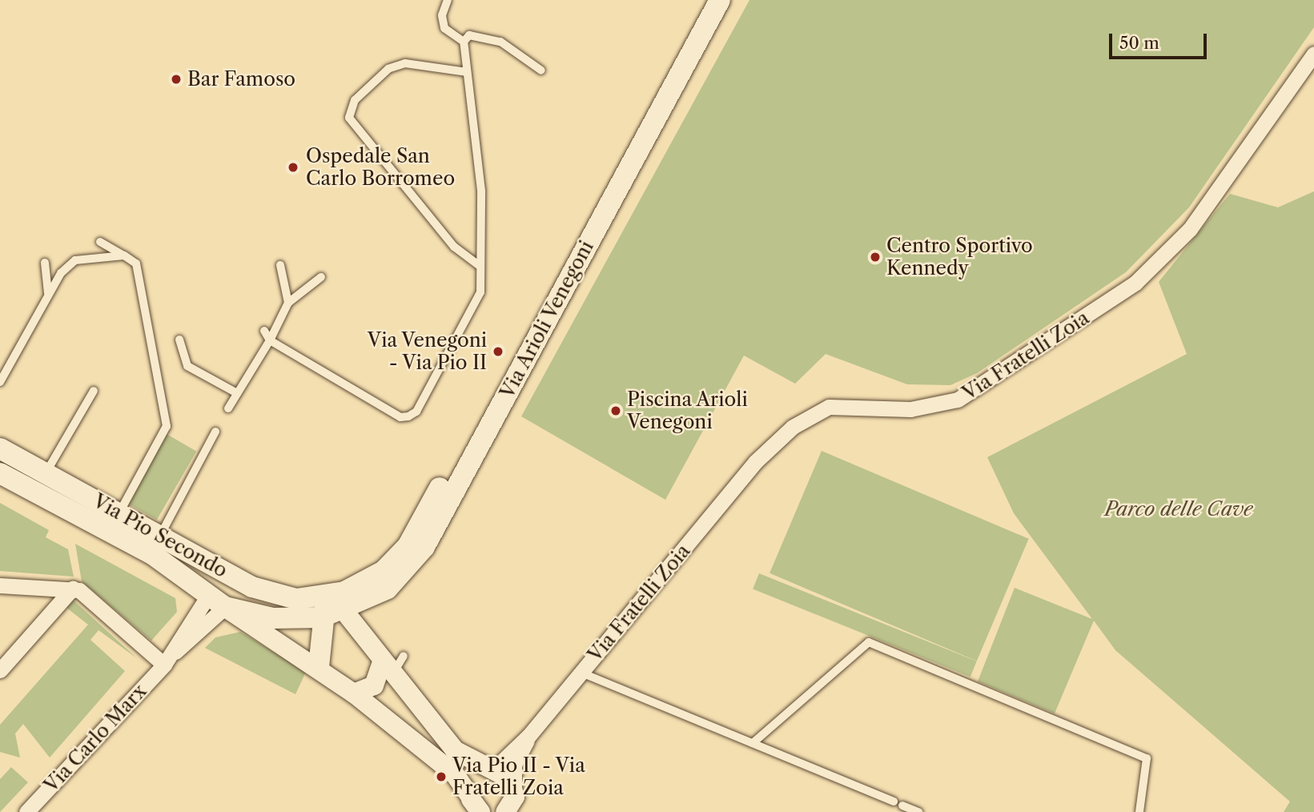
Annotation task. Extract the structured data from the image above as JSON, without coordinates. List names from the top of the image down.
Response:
{
  "streets": {
    "main road": ["Via Arioli Venegoni", "Via Pio Secondo"],
    "street": ["Via Fratelli Zoia", "Via Carlo Marx"]
  },
  "crossings": [
    ["Via Arioli Venegoni", "Via Pio Secondo"],
    ["Via Fratelli Zoia", "Via Pio Secondo"],
    ["Via Pio Secondo", "Via Carlo Marx"]
  ],
  "parks": ["Parco delle Cave"],
  "places": [
    "Bar Famoso",
    "Ospedale San Carlo Borromeo",
    "Centro Sportivo Kennedy",
    "Via Venegoni - Via Pio II",
    "Piscina Arioli Venegoni",
    "Via Pio II - Via Fratelli Zoia"
  ],
  "scale_bar": "50 m"
}
